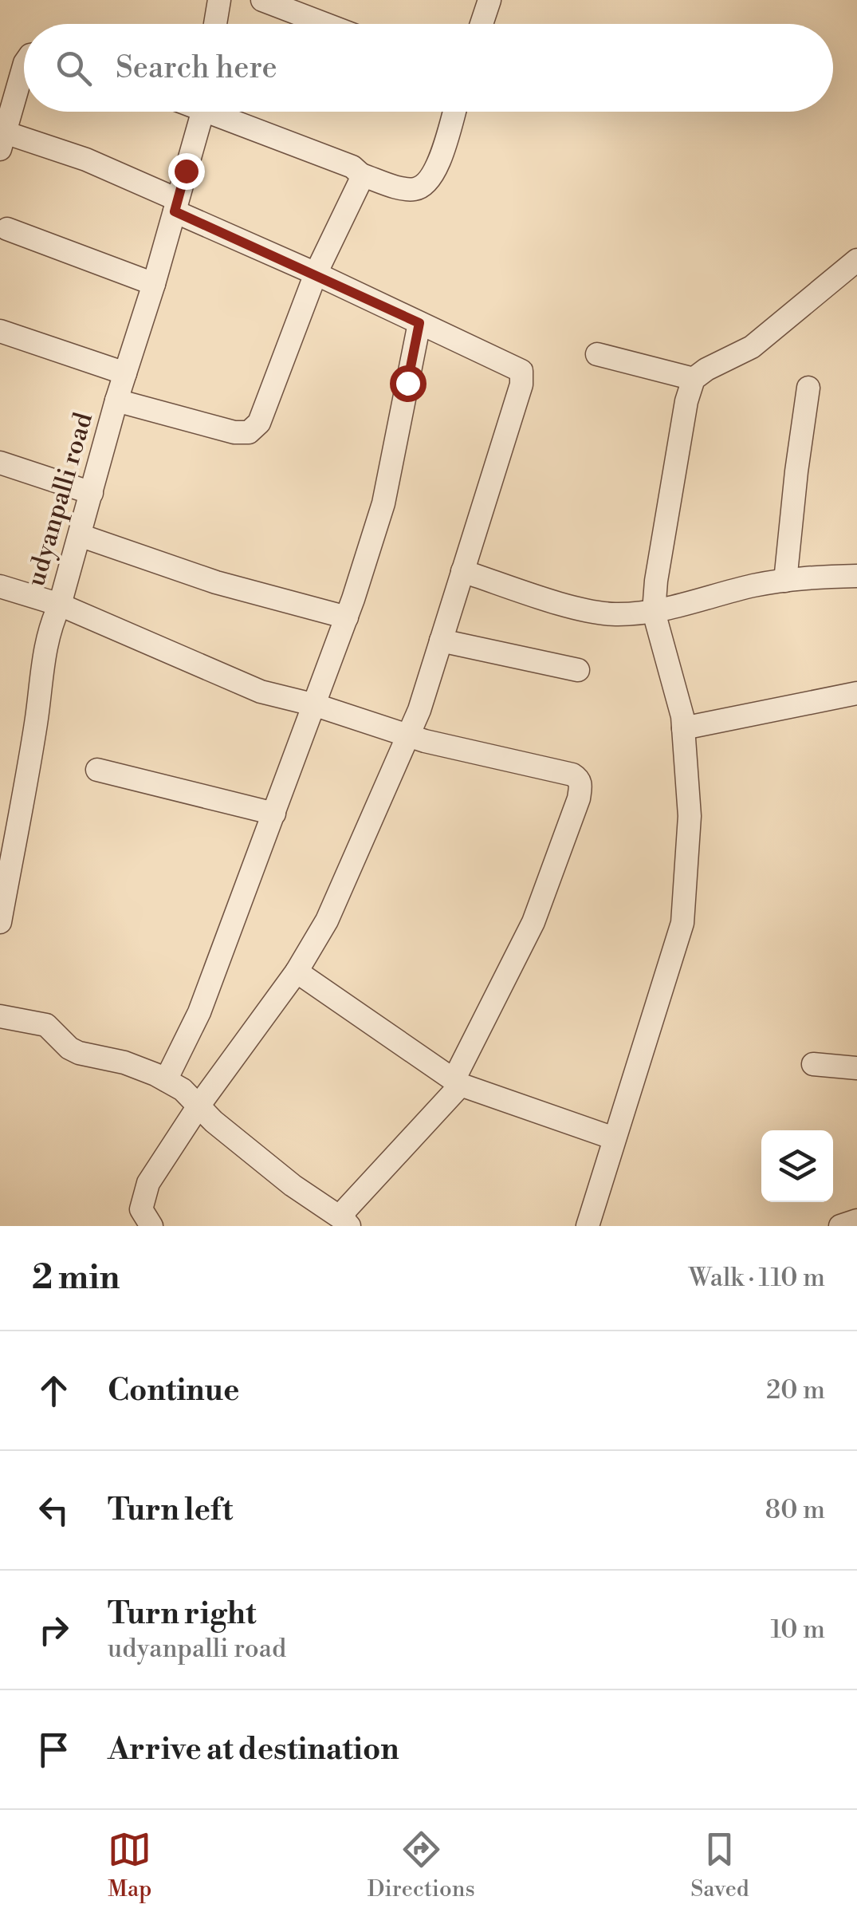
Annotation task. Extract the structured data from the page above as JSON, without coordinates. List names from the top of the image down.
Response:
{
  "streets": {
    "street": ["udyanpalli road"]
  },
  "page": {
    "search": "Search here",
    "heading": ["2 min", "Walk · 110 m"],
    "list": [
      ["Continue", "20 m"],
      ["Turn left", "80 m"],
      ["Turn right", "udyanpalli road", "10 m"],
      "Arrive at destination"
    ],
    "nav": ["Map", "Directions", "Saved"]
  }
}
